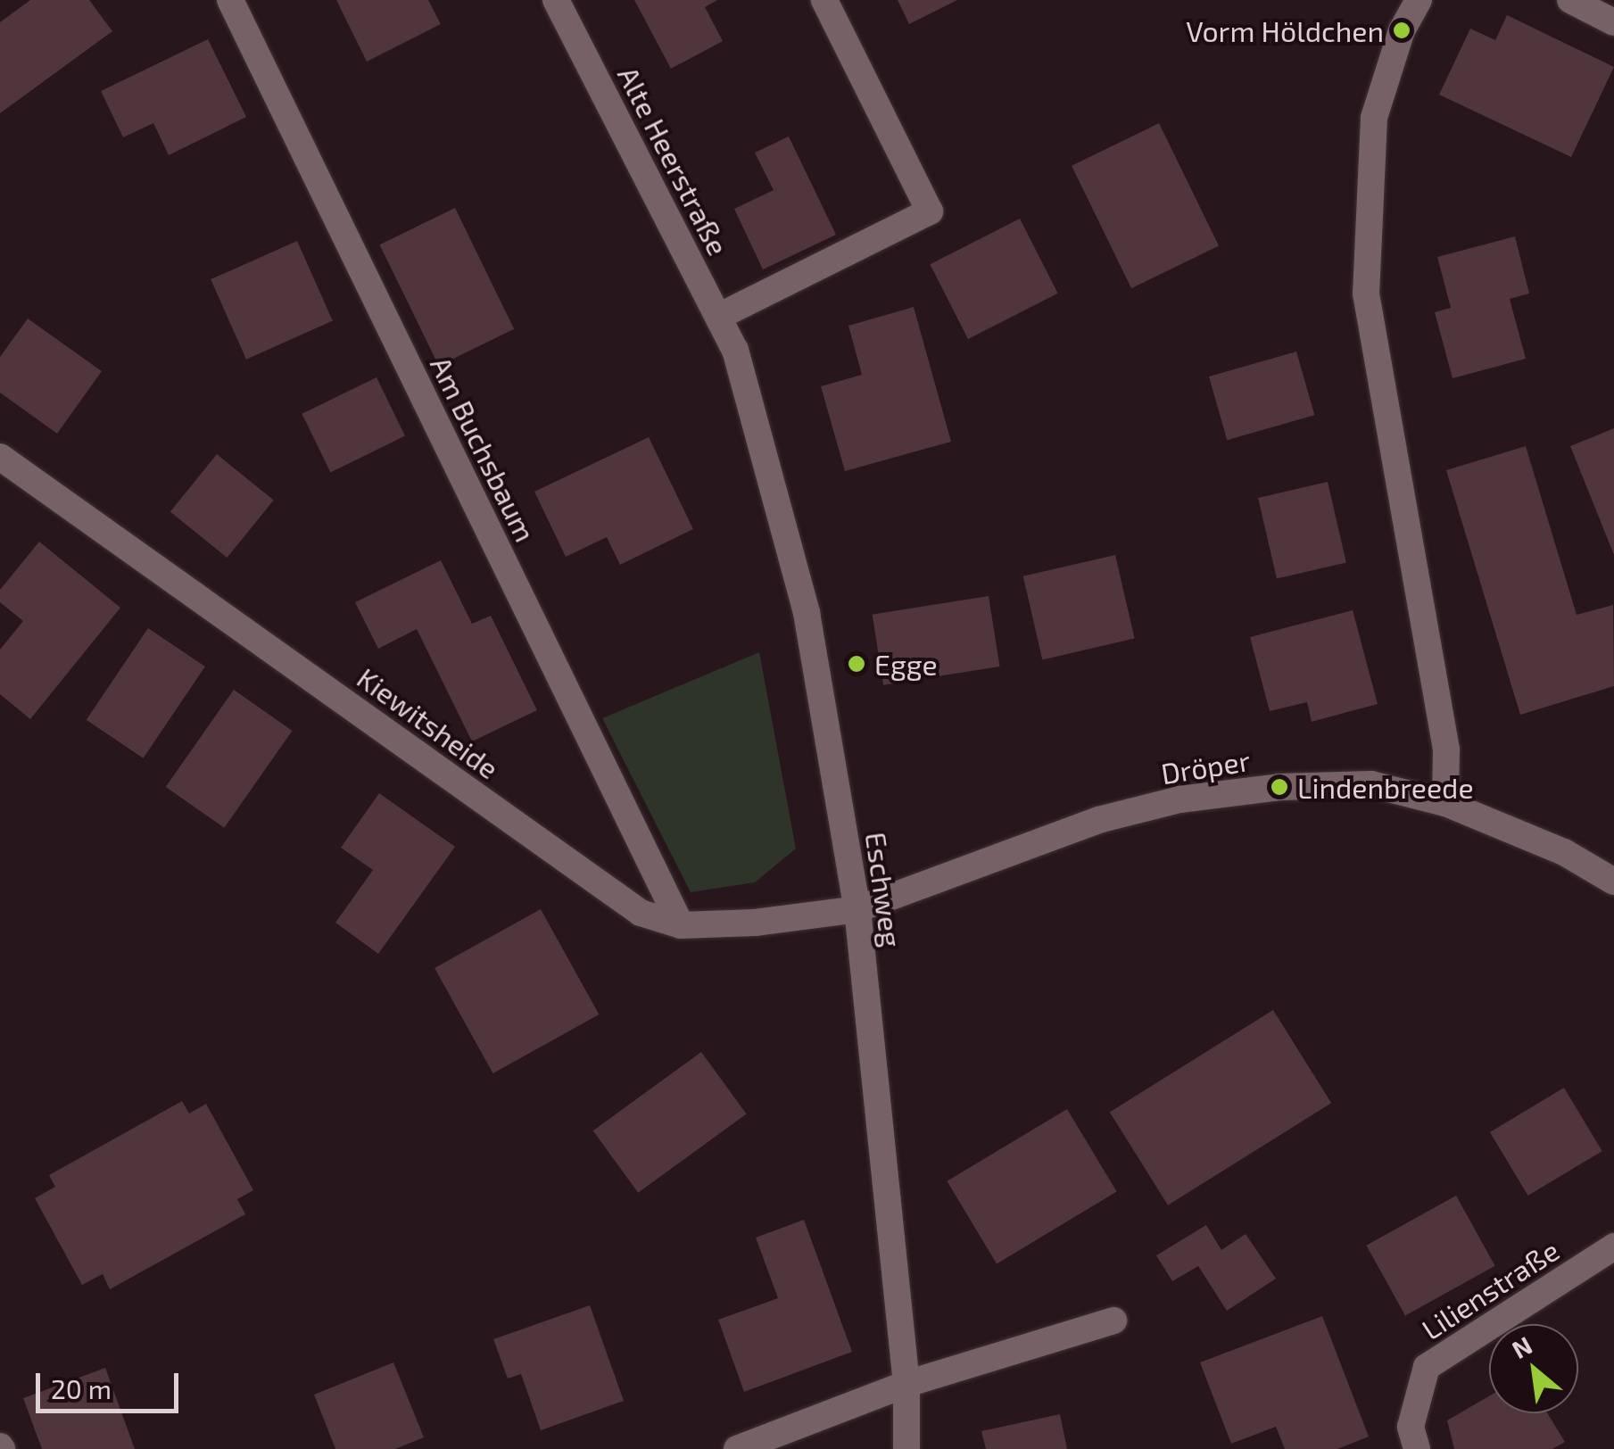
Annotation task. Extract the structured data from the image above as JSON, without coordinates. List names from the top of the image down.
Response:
{
  "streets": {
    "street": [
      "Alte Heerstraße",
      "Am Buchsbaum",
      "Kiewitsheide",
      "Dröper",
      "Eschweg",
      "Lilienstraße"
    ]
  },
  "crossings": [
    ["Alte Heerstraße", "Eschweg"],
    ["Am Buchsbaum", "Kiewitsheide"],
    ["Kiewitsheide", "Dröper"],
    ["Kiewitsheide", "Eschweg"],
    ["Dröper", "Eschweg"]
  ],
  "places": ["Vorm Höldchen", "Egge", "Lindenbreede"],
  "scale_bar": "20 m",
  "north": "top left"
}
